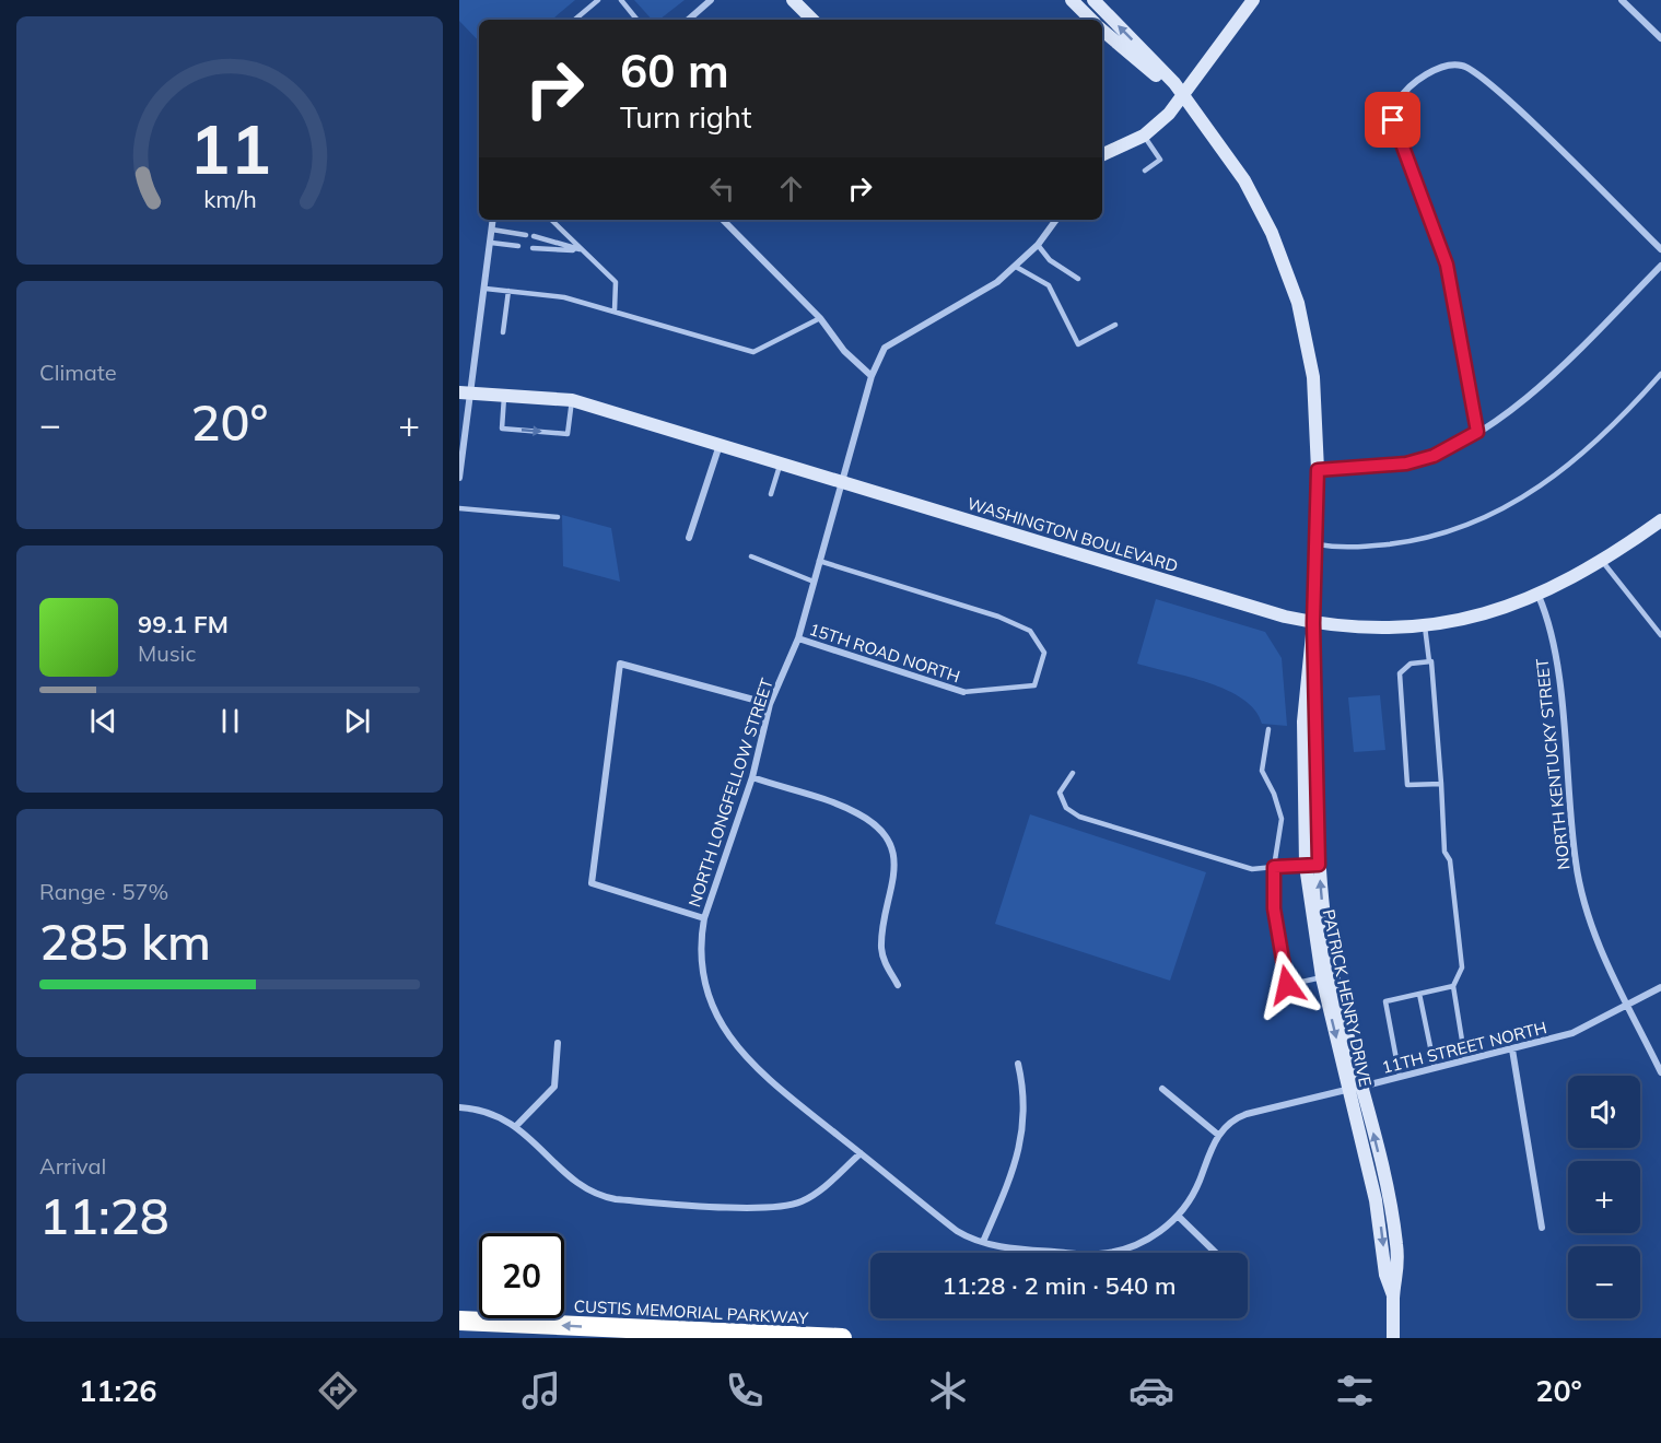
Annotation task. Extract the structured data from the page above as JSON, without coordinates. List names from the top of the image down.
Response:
{
  "streets": {
    "highway": ["CUSTIS MEMORIAL PARKWAY"],
    "street": [
      "WASHINGTON BOULEVARD",
      "15TH ROAD NORTH",
      "NORTH KENTUCKY STREET",
      "NORTH LONGFELLOW STREET",
      "PATRICK HENRY DRIVE",
      "11TH STREET NORTH"
    ]
  },
  "crossings": [
    ["WASHINGTON BOULEVARD", "NORTH KENTUCKY STREET"],
    ["WASHINGTON BOULEVARD", "NORTH LONGFELLOW STREET"],
    ["WASHINGTON BOULEVARD", "PATRICK HENRY DRIVE"],
    ["15TH ROAD NORTH", "NORTH LONGFELLOW STREET"],
    ["NORTH KENTUCKY STREET", "11TH STREET NORTH"],
    ["PATRICK HENRY DRIVE", "11TH STREET NORTH"]
  ],
  "one_way": ["CUSTIS MEMORIAL PARKWAY"],
  "page": {
    "turn": ["60 m", "Turn right"],
    "tile": [
      "Climate",
      ["Range · 57%", "285 km"],
      ["Arrival", "11:28"]
    ],
    "heat": ["−", "20°", "+"],
    "song": ["99.1 FM", "Music"],
    "map_buttons": ["+", "−"],
    "limit": "20",
    "trip": "11:28 · 2 min · 540 m",
    "tabs": ["11:26", "20°"],
    "gauge": ["11", "km/h"]
  }
}
